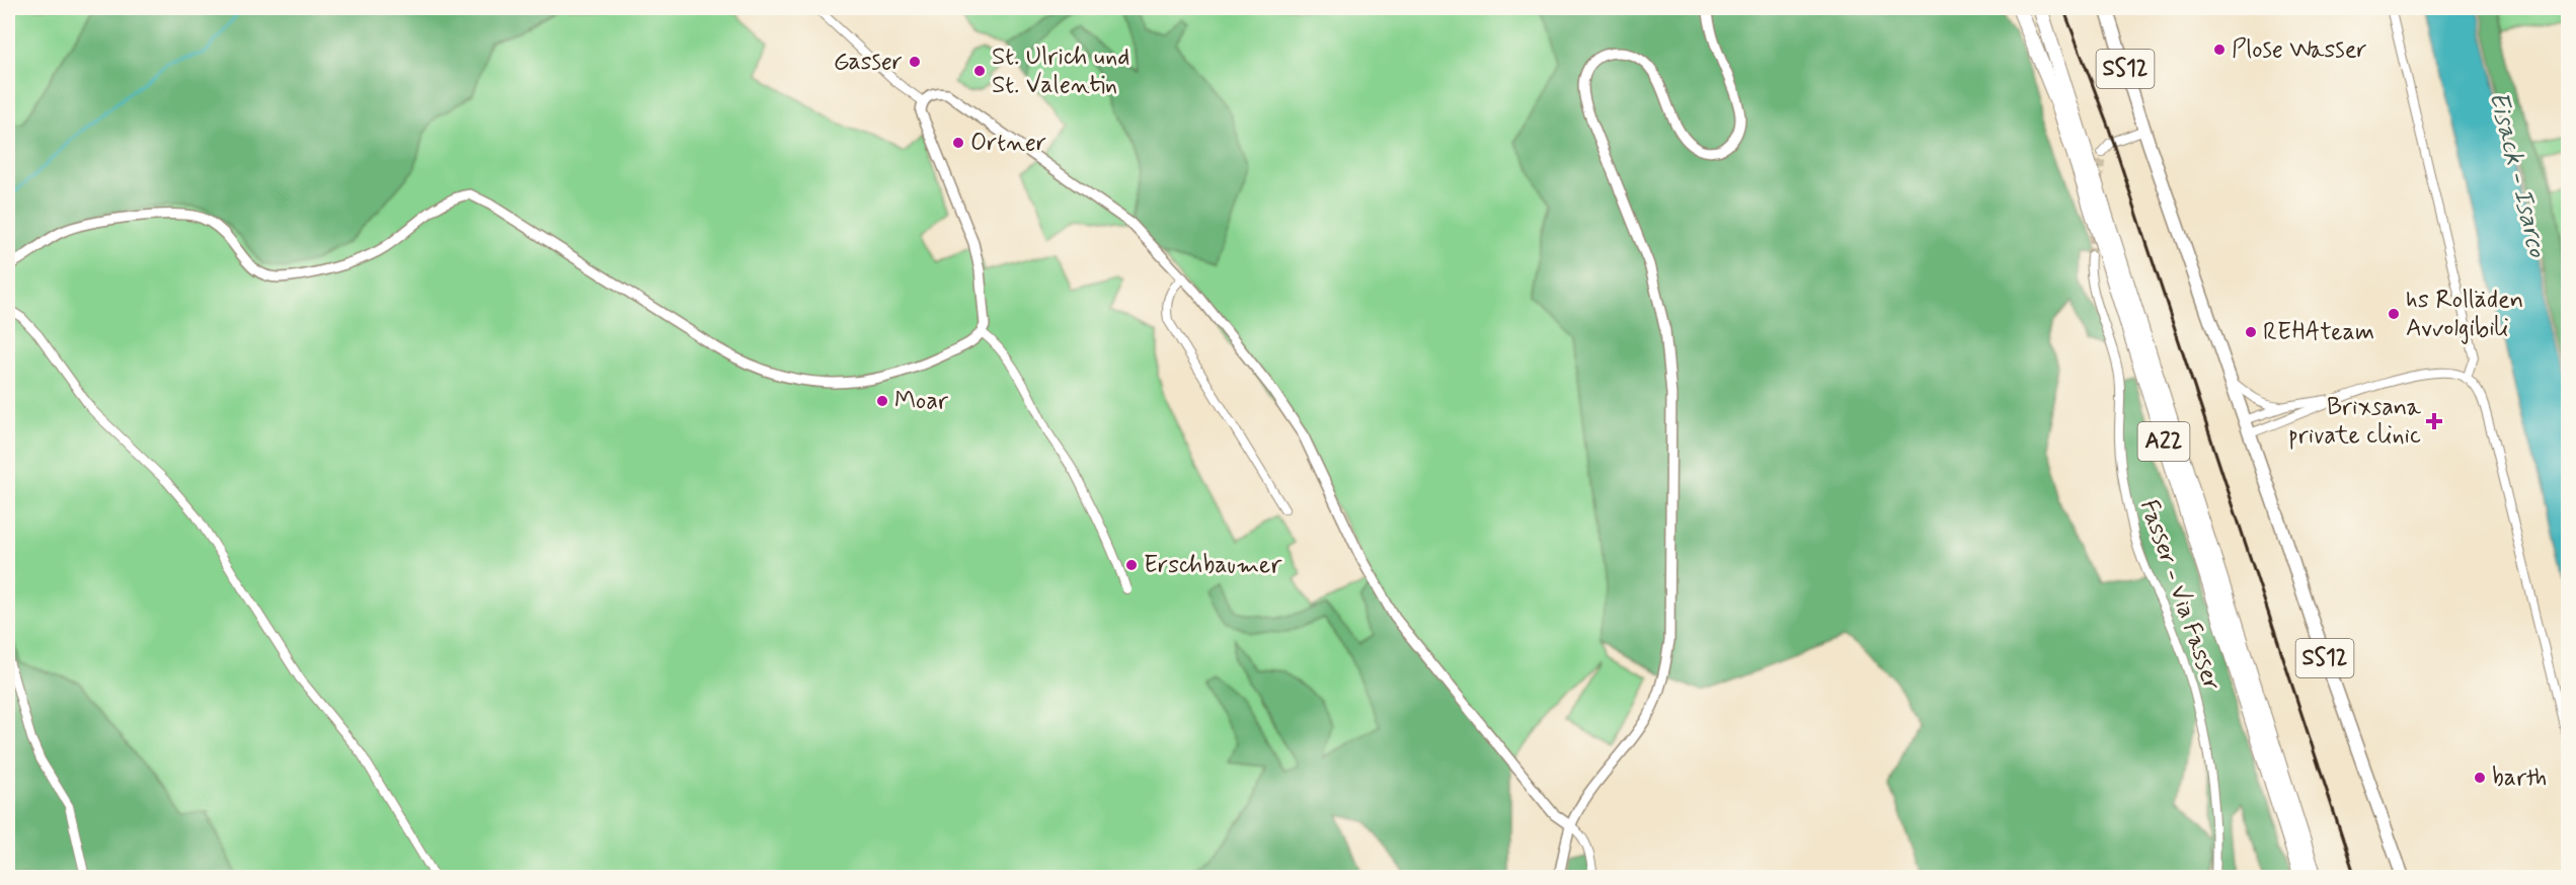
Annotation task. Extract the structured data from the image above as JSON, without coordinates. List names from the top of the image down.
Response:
{
  "streets": {
    "highway": ["A22"],
    "main road": ["SS12"],
    "street": ["Fasser - Via Fasser"]
  },
  "water": ["Eisack - Isarco"],
  "places": {
    "other": [
      "Plose Wasser",
      "Gasser",
      "St. Ulrich und St. Valentin",
      "Ortner",
      "hs Rolläden Avvolgibili",
      "REHAteam",
      "Moar",
      "Erschbaumer",
      "barth"
    ],
    "health": ["Brixsana private clinic"]
  }
}
